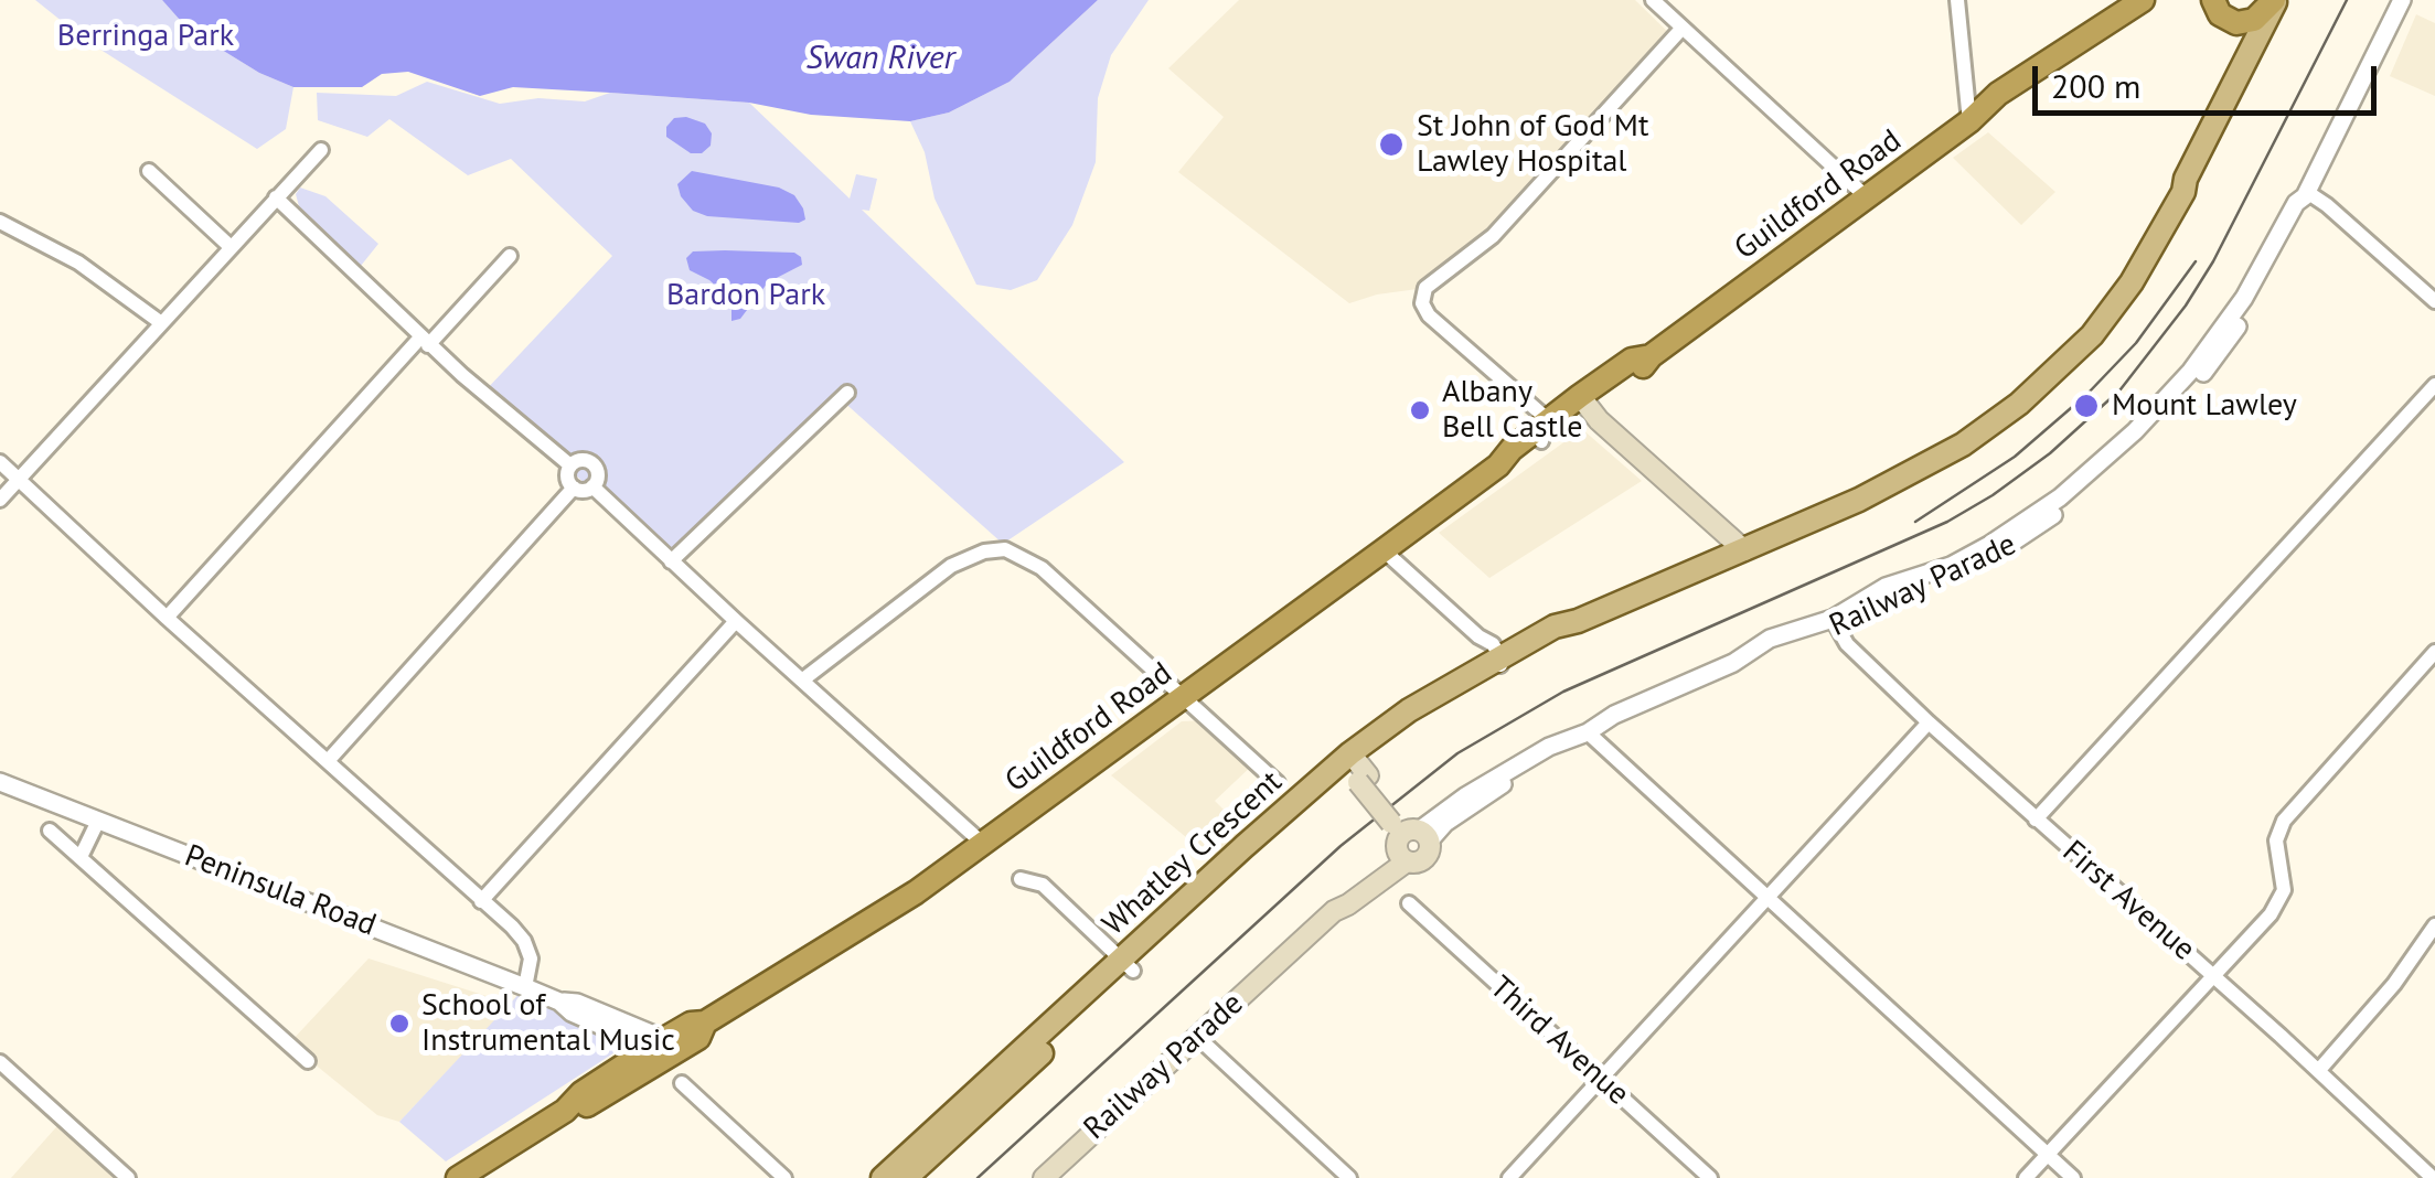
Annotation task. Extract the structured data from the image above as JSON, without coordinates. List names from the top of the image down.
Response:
{
  "streets": {
    "highway": ["Guildford Road"],
    "main road": ["Railway Parade", "Whatley Crescent"],
    "street": ["Peninsula Road", "First Avenue", "Third Avenue"]
  },
  "crossings": [
    ["Guildford Road", "Peninsula Road"],
    ["Railway Parade", "First Avenue"]
  ],
  "water": ["Swan River"],
  "parks": ["Berringa Park", "Bardon Park"],
  "places": [
    "St John of God Mt Lawley Hospital",
    "Mount Lawley",
    "Albany Bell Castle",
    "School of Instrumental Music"
  ],
  "scale_bar": "200 m"
}
